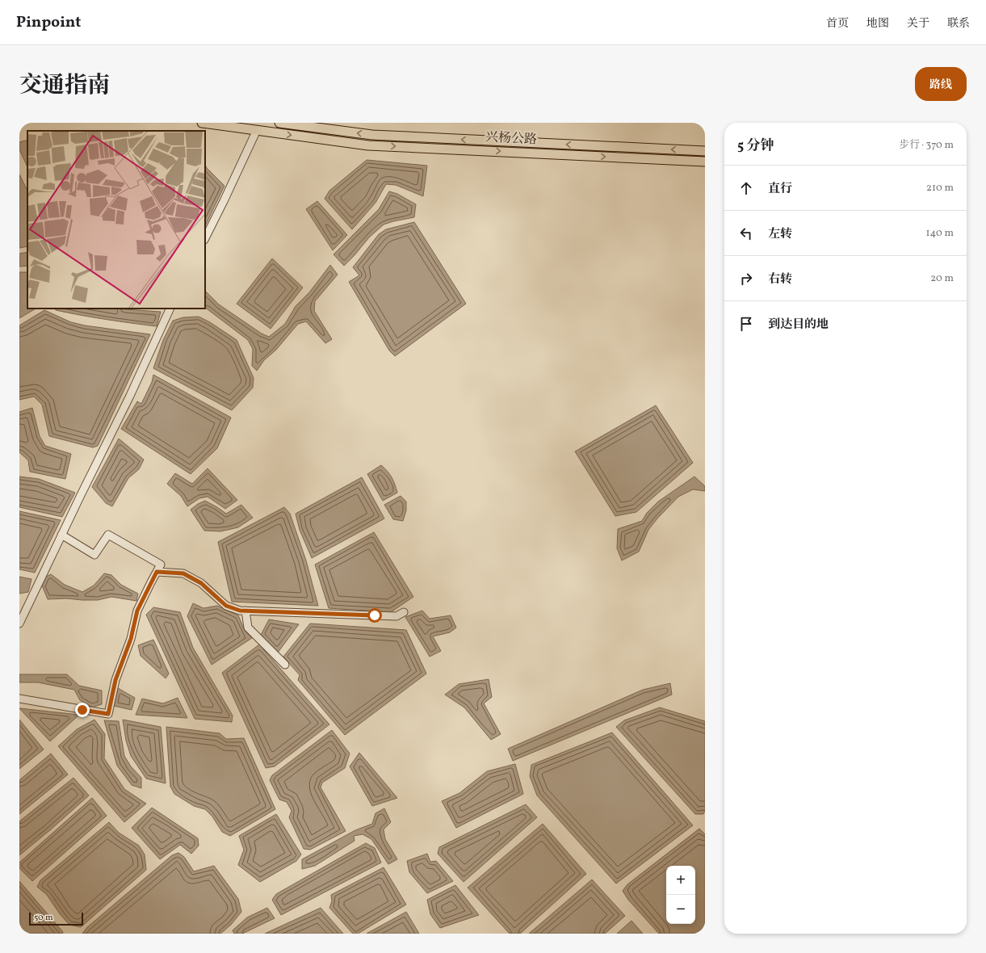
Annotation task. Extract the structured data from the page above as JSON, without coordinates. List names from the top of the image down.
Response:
{
  "streets": {
    "main road": ["兴杨公路"]
  },
  "scale_bar": "50 m",
  "page": {
    "header": "Pinpoint",
    "nav": [
      "首页",
      "地图",
      "关于",
      "联系"
    ],
    "title": "交通指南",
    "buttons": "路线",
    "heading": ["5 分钟", "步行 · 370 m"],
    "list": [
      ["直行", "210 m"],
      ["左转", "140 m"],
      ["右转", "20 m"],
      "到达目的地"
    ],
    "map_buttons": ["+", "−"],
    "scale": "50 m"
  }
}
